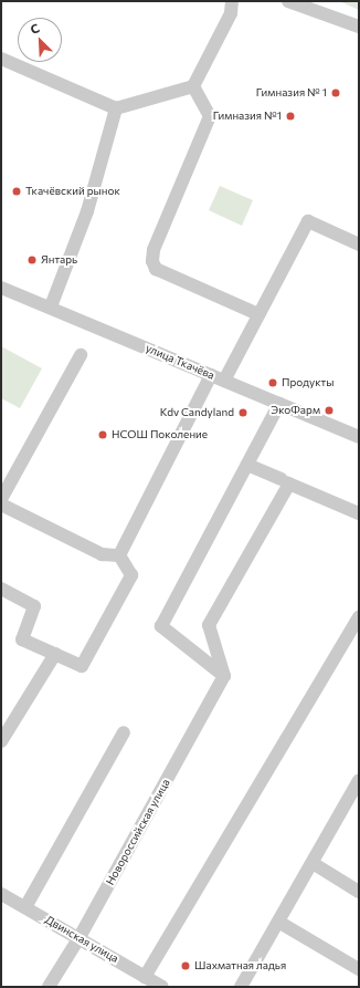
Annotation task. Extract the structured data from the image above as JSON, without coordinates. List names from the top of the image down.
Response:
{
  "streets": {
    "street": ["улица Ткачёва", "Новороссийская улица", "Двинская улица"]
  },
  "crossings": [
    ["Новороссийская улица", "Двинская улица"]
  ],
  "places": [
    "Гимназия № 1",
    "Гимназия №1",
    "Ткачёвский рынок",
    "Янтарь",
    "Продукты",
    "ЭкоФарм",
    "Kdv Candyland",
    "НСОШ Поколение",
    "Шахматная ладья"
  ],
  "north": "top left"
}
